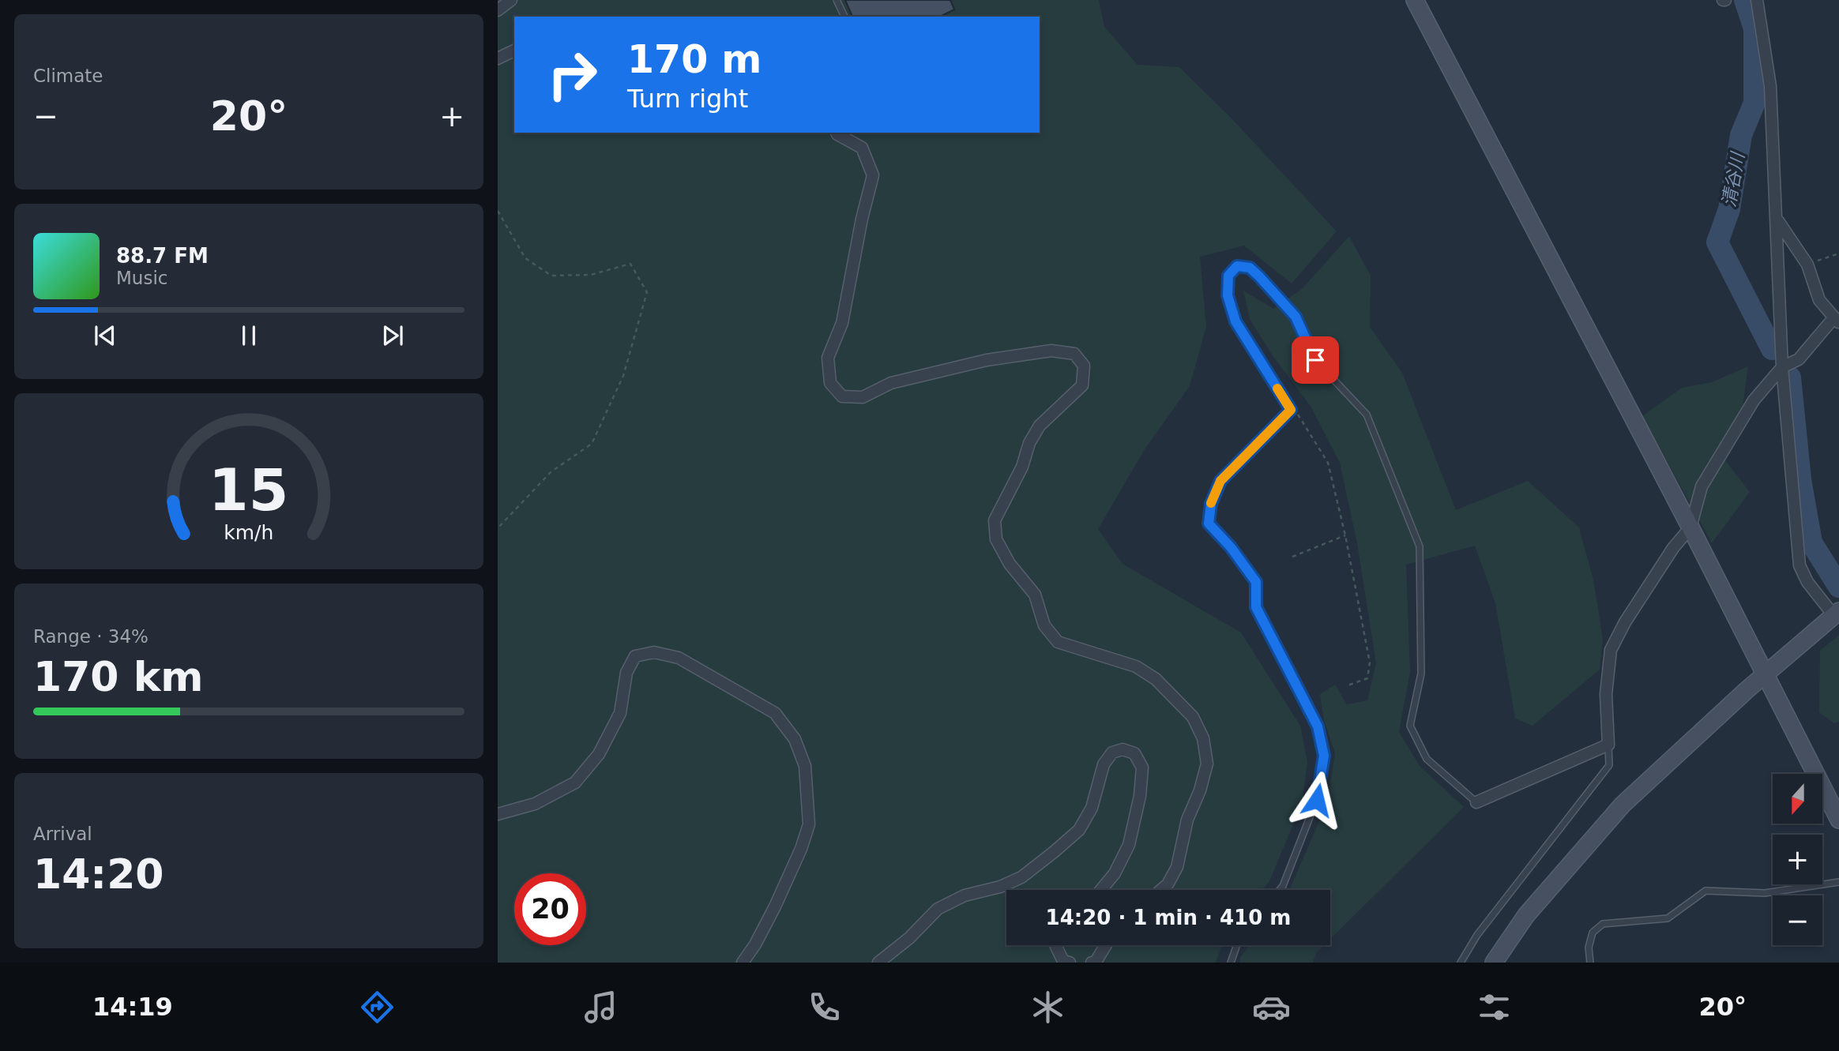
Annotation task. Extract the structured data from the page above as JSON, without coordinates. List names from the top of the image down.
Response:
{
  "water": ["清谷川"],
  "north": "bottom",
  "page": {
    "tile": [
      "Climate",
      ["Range · 34%", "170 km"],
      ["Arrival", "14:20"]
    ],
    "turn": ["170 m", "Turn right"],
    "heat": ["−", "20°", "+"],
    "song": ["88.7 FM", "Music"],
    "map_buttons": ["+", "−"],
    "limit": "20",
    "trip": "14:20 · 1 min · 410 m",
    "tabs": ["14:19", "20°"],
    "gauge": ["15", "km/h"]
  }
}
